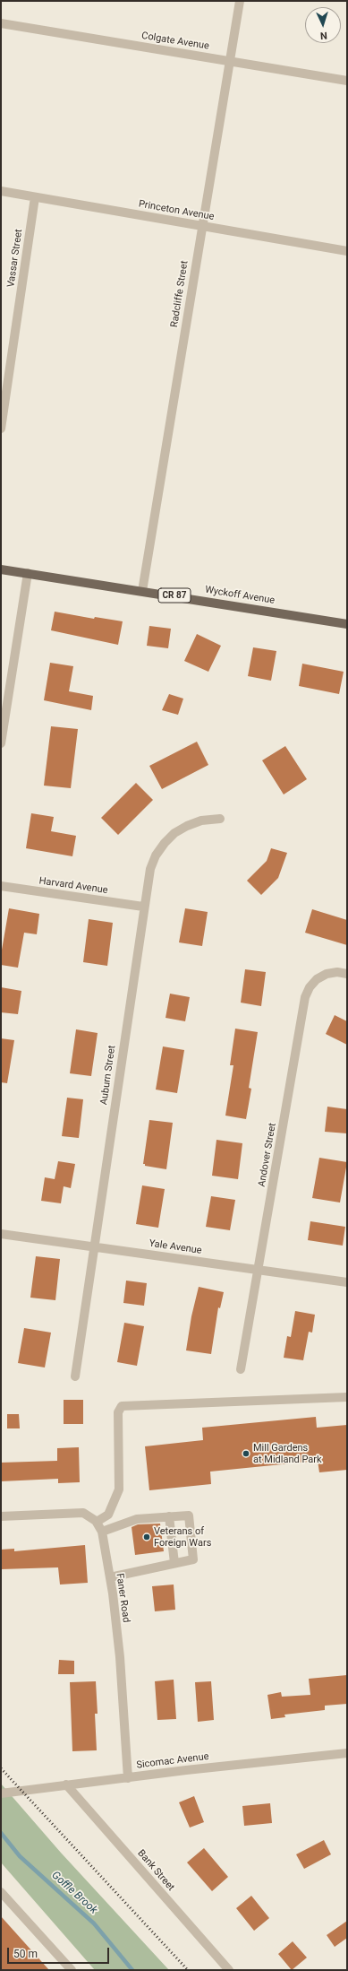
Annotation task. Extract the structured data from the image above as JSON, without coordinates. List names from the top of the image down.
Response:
{
  "streets": {
    "main road": ["CR 87", "Wyckoff Avenue"],
    "street": [
      "Colgate Avenue",
      "Princeton Avenue",
      "Vassar Street",
      "Radcliffe Street",
      "Harvard Avenue",
      "Auburn Street",
      "Andover Street",
      "Yale Avenue",
      "Faner Road",
      "Sicomac Avenue",
      "Bank Street"
    ]
  },
  "crossings": [
    ["Colgate Avenue", "Radcliffe Street"],
    ["Princeton Avenue", "Vassar Street"],
    ["Princeton Avenue", "Radcliffe Street"],
    ["Radcliffe Street", "Wyckoff Avenue"],
    ["Harvard Avenue", "Auburn Street"],
    ["Auburn Street", "Yale Avenue"],
    ["Andover Street", "Yale Avenue"],
    ["Faner Road", "Sicomac Avenue"],
    ["Sicomac Avenue", "Bank Street"]
  ],
  "water": ["Goffle Brook"],
  "places": ["Mill Gardens at Midland Park", "Veterans of Foreign Wars"],
  "scale_bar": "50 m",
  "north": "bottom"
}
